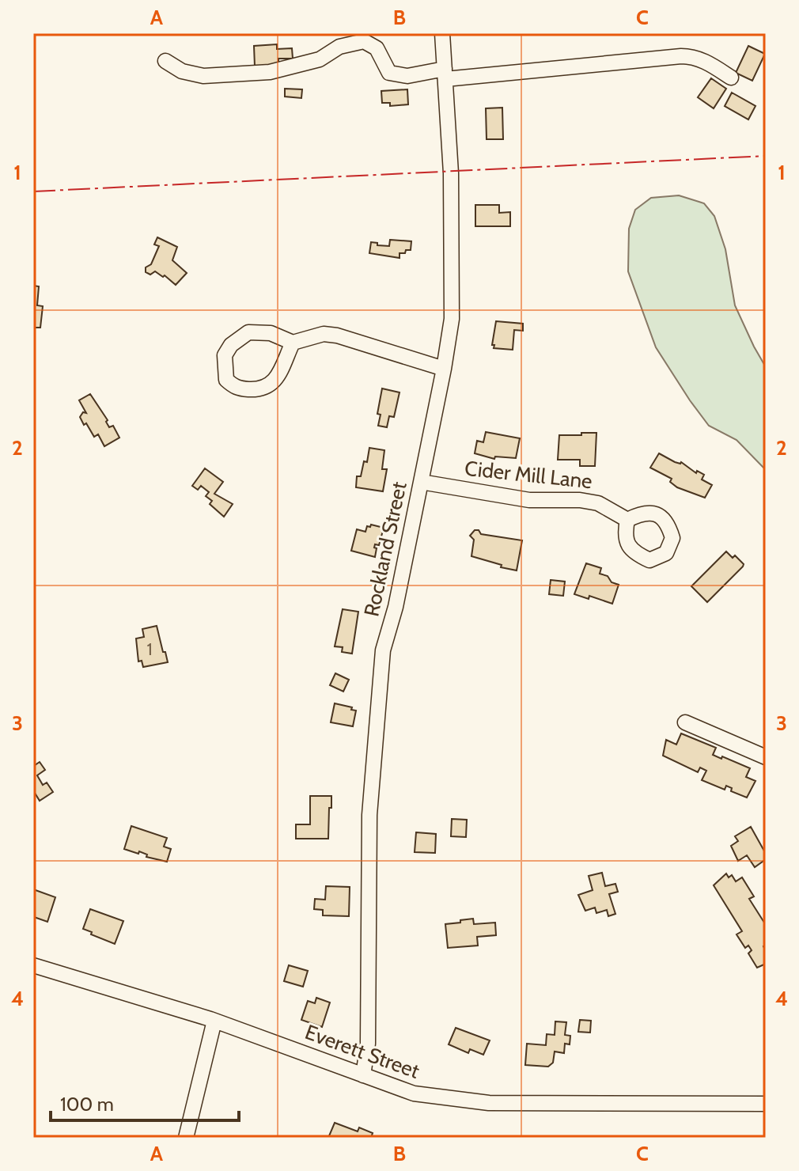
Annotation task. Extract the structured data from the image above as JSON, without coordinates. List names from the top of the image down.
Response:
{
  "streets": {
    "street": ["Cider Mill Lane", "Rockland Street", "Everett Street"]
  },
  "crossings": [
    ["Cider Mill Lane", "Rockland Street"],
    ["Rockland Street", "Everett Street"]
  ],
  "house_numbers": ["1"],
  "scale_bar": "100 m",
  "grid": {
    "columns": ["A", "B", "C"],
    "rows": [
      "1",
      "2",
      "3",
      "4"
    ]
  }
}
